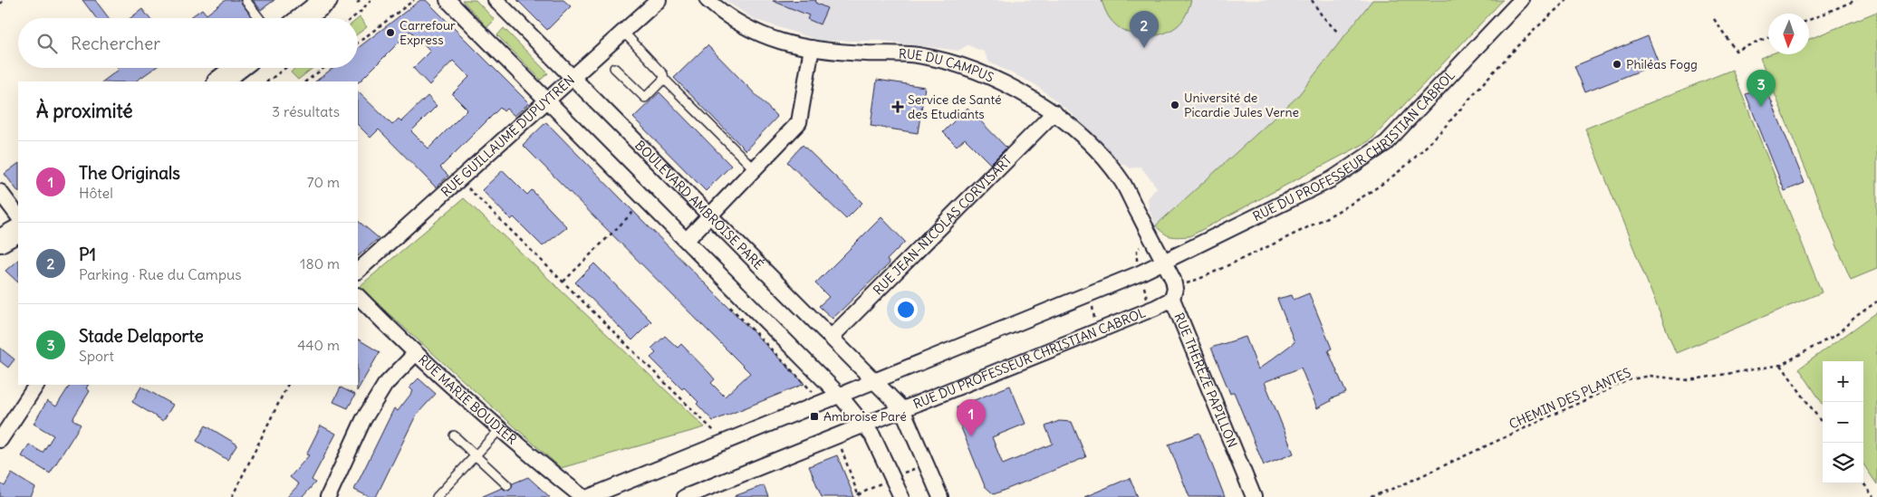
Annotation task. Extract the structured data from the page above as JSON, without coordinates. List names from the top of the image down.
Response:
{
  "streets": {
    "street": [
      "RUE DU CAMPUS",
      "RUE GUILLAUME DUPUYTREN",
      "RUE DU PROFESSEUR CHRISTIAN CABROL",
      "BOULEVARD AMBROISE PARÉ",
      "RUE JEAN-NICOLAS CORVISART",
      "RUE THÉRÈZE PAPILLON",
      "RUE MARIE BOUDIER"
    ],
    "path": ["CHEMIN DES PLANTES"]
  },
  "crossings": [
    ["RUE DU CAMPUS", "RUE DU PROFESSEUR CHRISTIAN CABROL"],
    ["RUE DU CAMPUS", "RUE JEAN-NICOLAS CORVISART"],
    ["RUE DU CAMPUS", "RUE THÉRÈZE PAPILLON"],
    ["RUE GUILLAUME DUPUYTREN", "BOULEVARD AMBROISE PARÉ"],
    ["RUE DU PROFESSEUR CHRISTIAN CABROL", "BOULEVARD AMBROISE PARÉ"],
    ["RUE DU PROFESSEUR CHRISTIAN CABROL", "RUE THÉRÈZE PAPILLON"],
    ["BOULEVARD AMBROISE PARÉ", "RUE JEAN-NICOLAS CORVISART"]
  ],
  "places": {
    "other": ["Carrefour Express", "Philéas Fogg", "Université de Picardie Jules Verne"],
    "health": ["Service de Santé des Etudiants"],
    "transit": ["Ambroise Paré"]
  },
  "north": "bottom",
  "page": {
    "pins": ["2", "3", "1"],
    "search": "Rechercher",
    "heading": ["À proximité", "3 résultats"],
    "list": [
      {
        "mark": "1",
        "name": "The Originals",
        "note": "Hôtel",
        "value": "70 m"
      },
      {
        "mark": "2",
        "name": "P1",
        "note": "Parking · Rue du Campus",
        "value": "180 m"
      },
      {
        "mark": "3",
        "name": "Stade Delaporte",
        "note": "Sport",
        "value": "440 m"
      }
    ],
    "map_buttons": ["+", "−"]
  }
}
